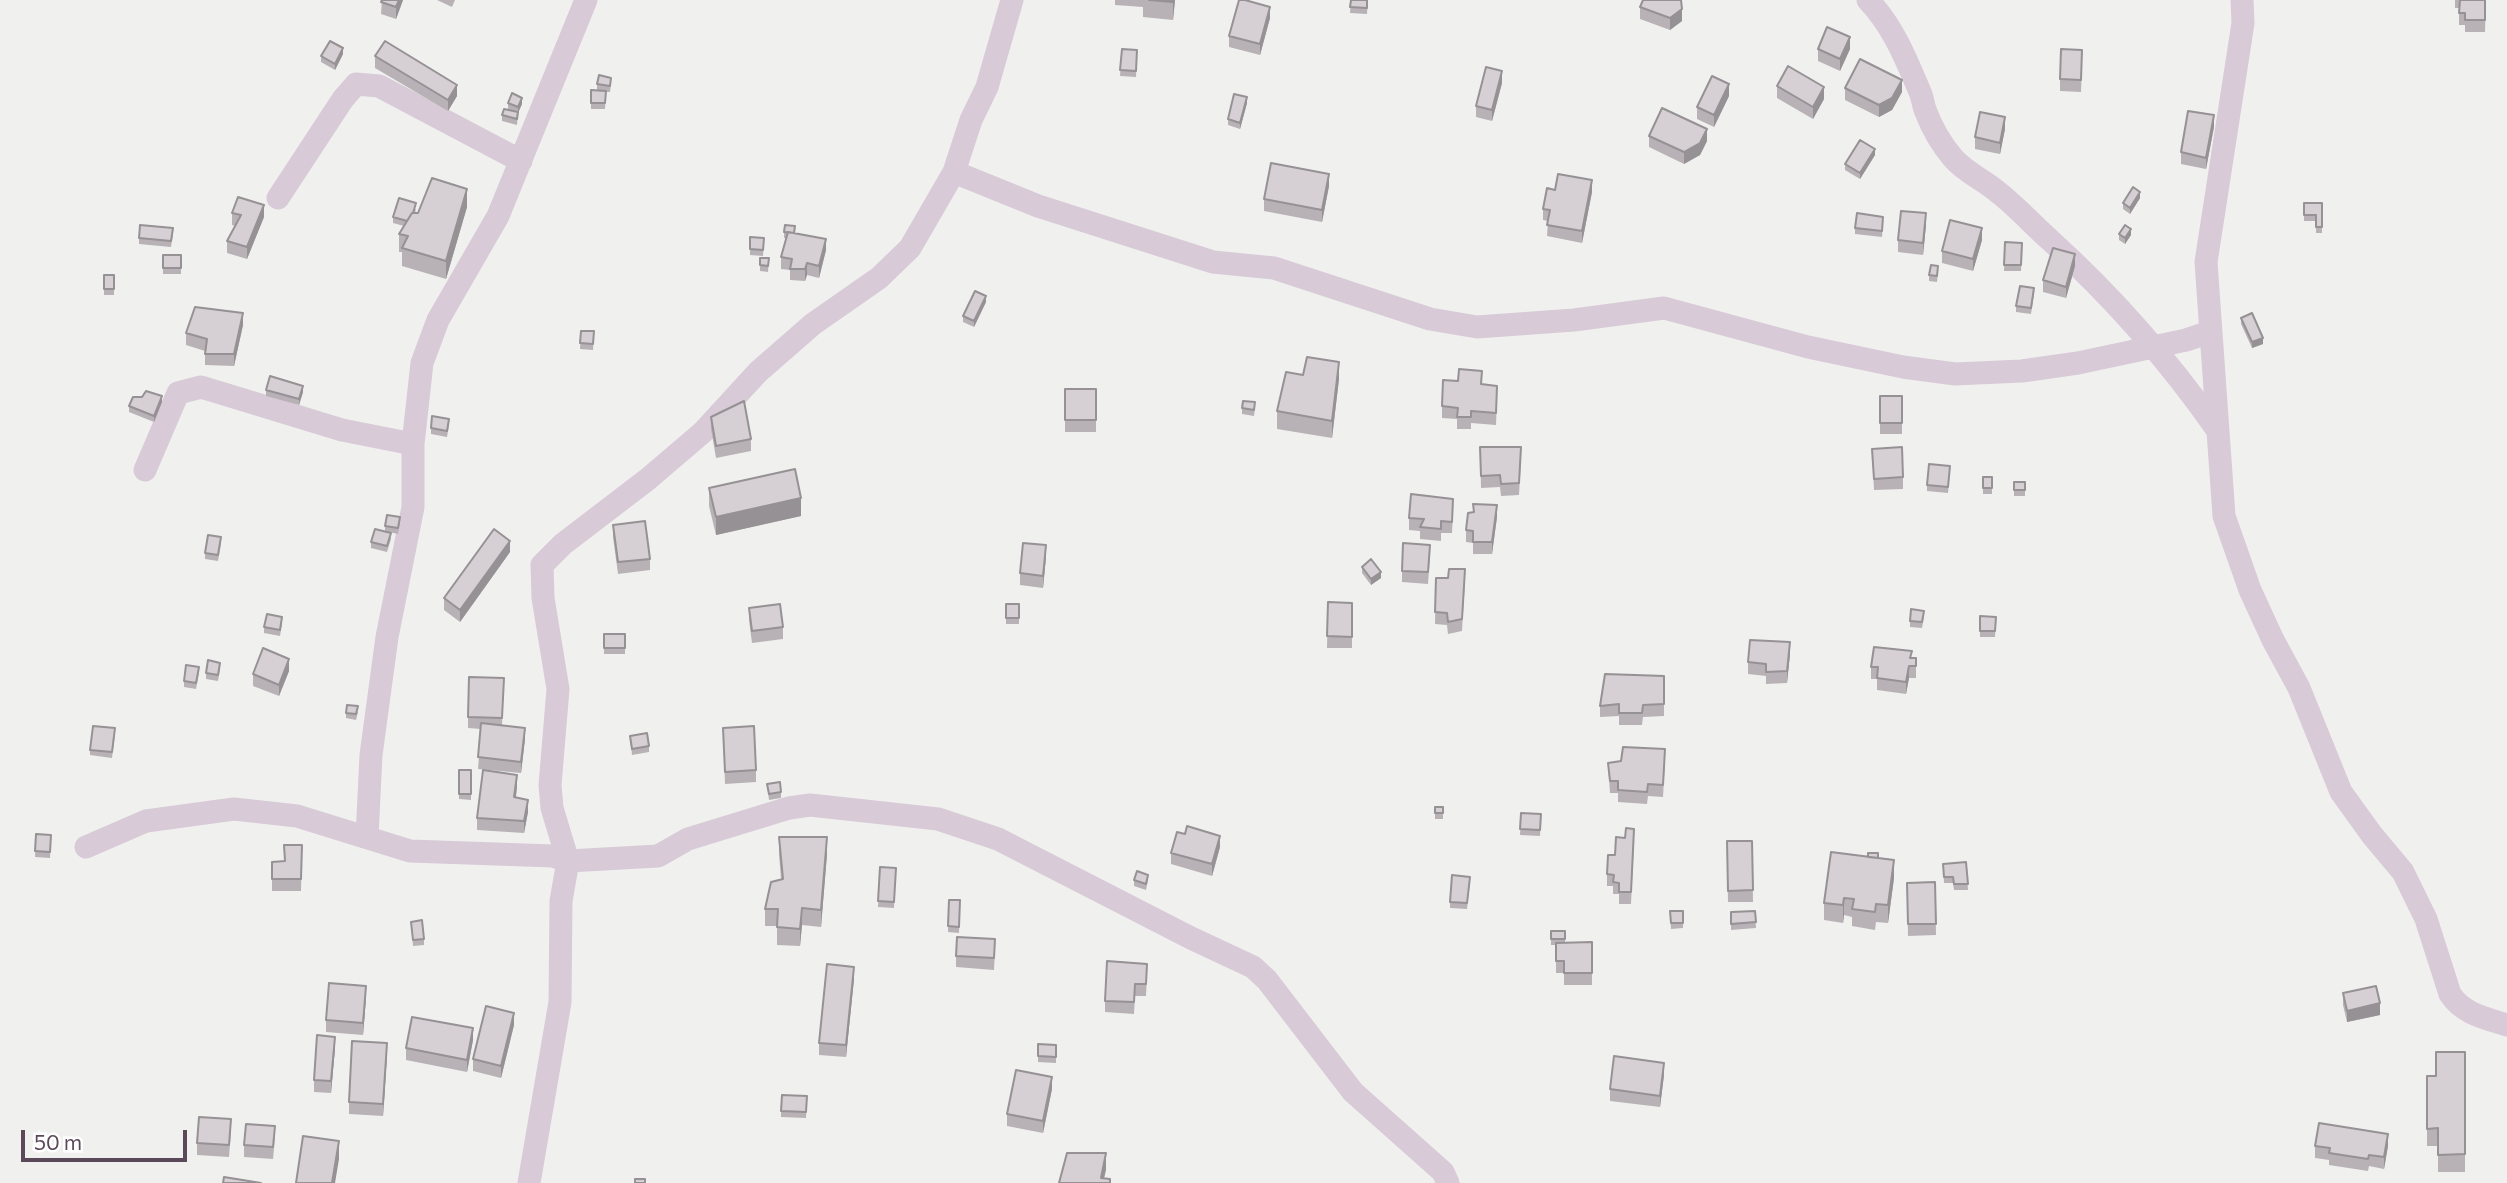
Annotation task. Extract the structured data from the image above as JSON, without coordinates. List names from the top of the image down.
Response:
{
  "scale_bar": "50 m"
}
